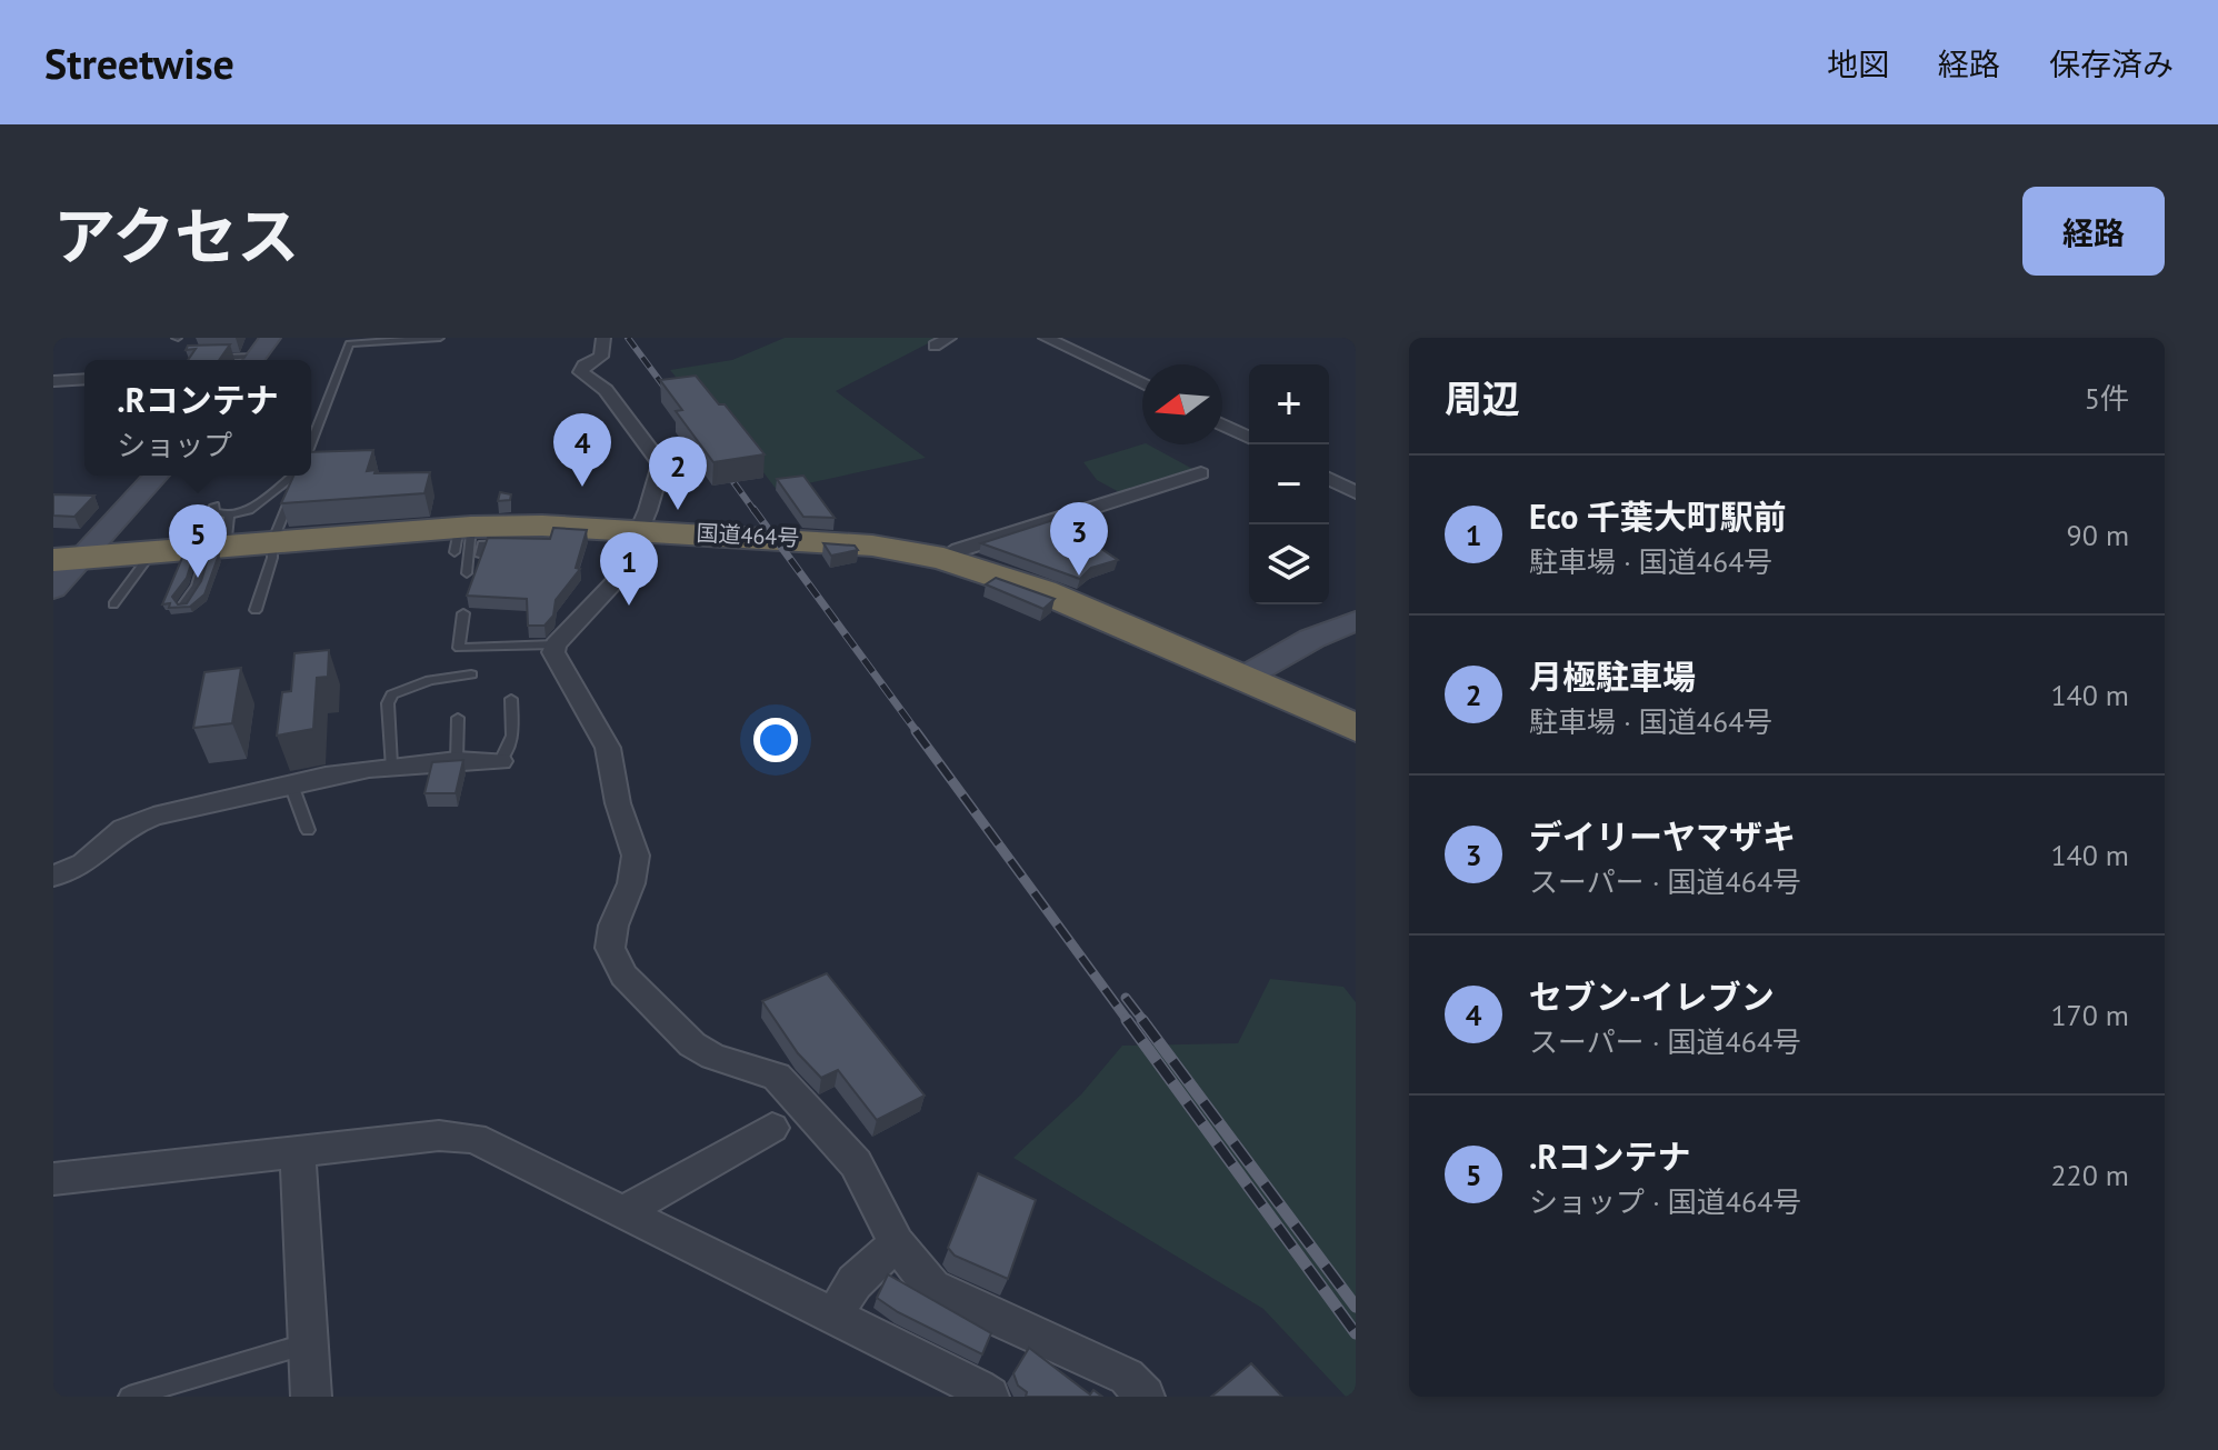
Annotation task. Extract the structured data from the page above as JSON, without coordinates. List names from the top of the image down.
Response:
{
  "streets": {
    "highway": ["国道464号"]
  },
  "north": "left",
  "page": {
    "header": "Streetwise",
    "nav": ["地図", "経路", "保存済み"],
    "title": "アクセス",
    "buttons": "経路",
    "heading": ["周辺", "5件"],
    "popup": [".Rコンテナ", "ショップ"],
    "map_buttons": ["+", "−"],
    "pins": [
      "4",
      "2",
      "3",
      "5",
      "1"
    ],
    "list": [
      {
        "mark": "1",
        "name": "Eco 千葉大町駅前",
        "note": "駐車場 · 国道464号",
        "value": "90 m"
      },
      {
        "mark": "2",
        "name": "月極駐車場",
        "note": "駐車場 · 国道464号",
        "value": "140 m"
      },
      {
        "mark": "3",
        "name": "デイリーヤマザキ",
        "note": "スーパー · 国道464号",
        "value": "140 m"
      },
      {
        "mark": "4",
        "name": "セブン-イレブン",
        "note": "スーパー · 国道464号",
        "value": "170 m"
      },
      {
        "mark": "5",
        "name": ".Rコンテナ",
        "note": "ショップ · 国道464号",
        "value": "220 m"
      }
    ]
  }
}
